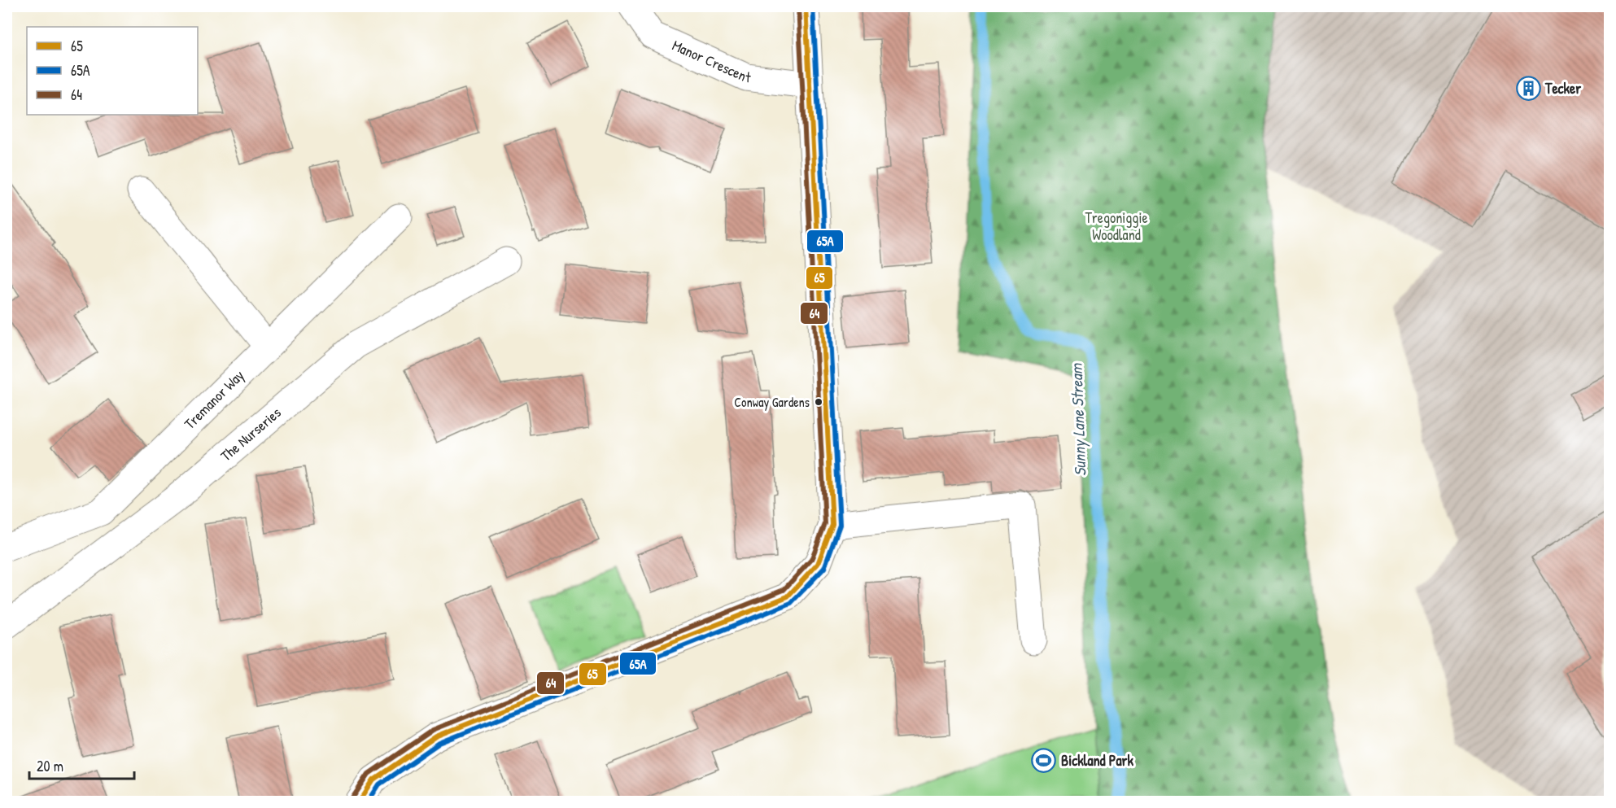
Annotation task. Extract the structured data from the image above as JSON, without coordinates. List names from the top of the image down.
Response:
{
  "streets": {
    "street": ["Manor Crescent", "Tremanor Way", "The Nurseries"]
  },
  "water": ["Sunny Lane Stream"],
  "parks": ["Tregoniggie Woodland"],
  "places": {
    "building": ["Tecker"],
    "other": ["Conway Gardens"],
    "sports": ["Bickland Park"]
  },
  "lines": ["transit line 65", "transit line 65A", "transit line 64"],
  "legend": ["65", "65A", "64"],
  "scale_bar": "20 m"
}
